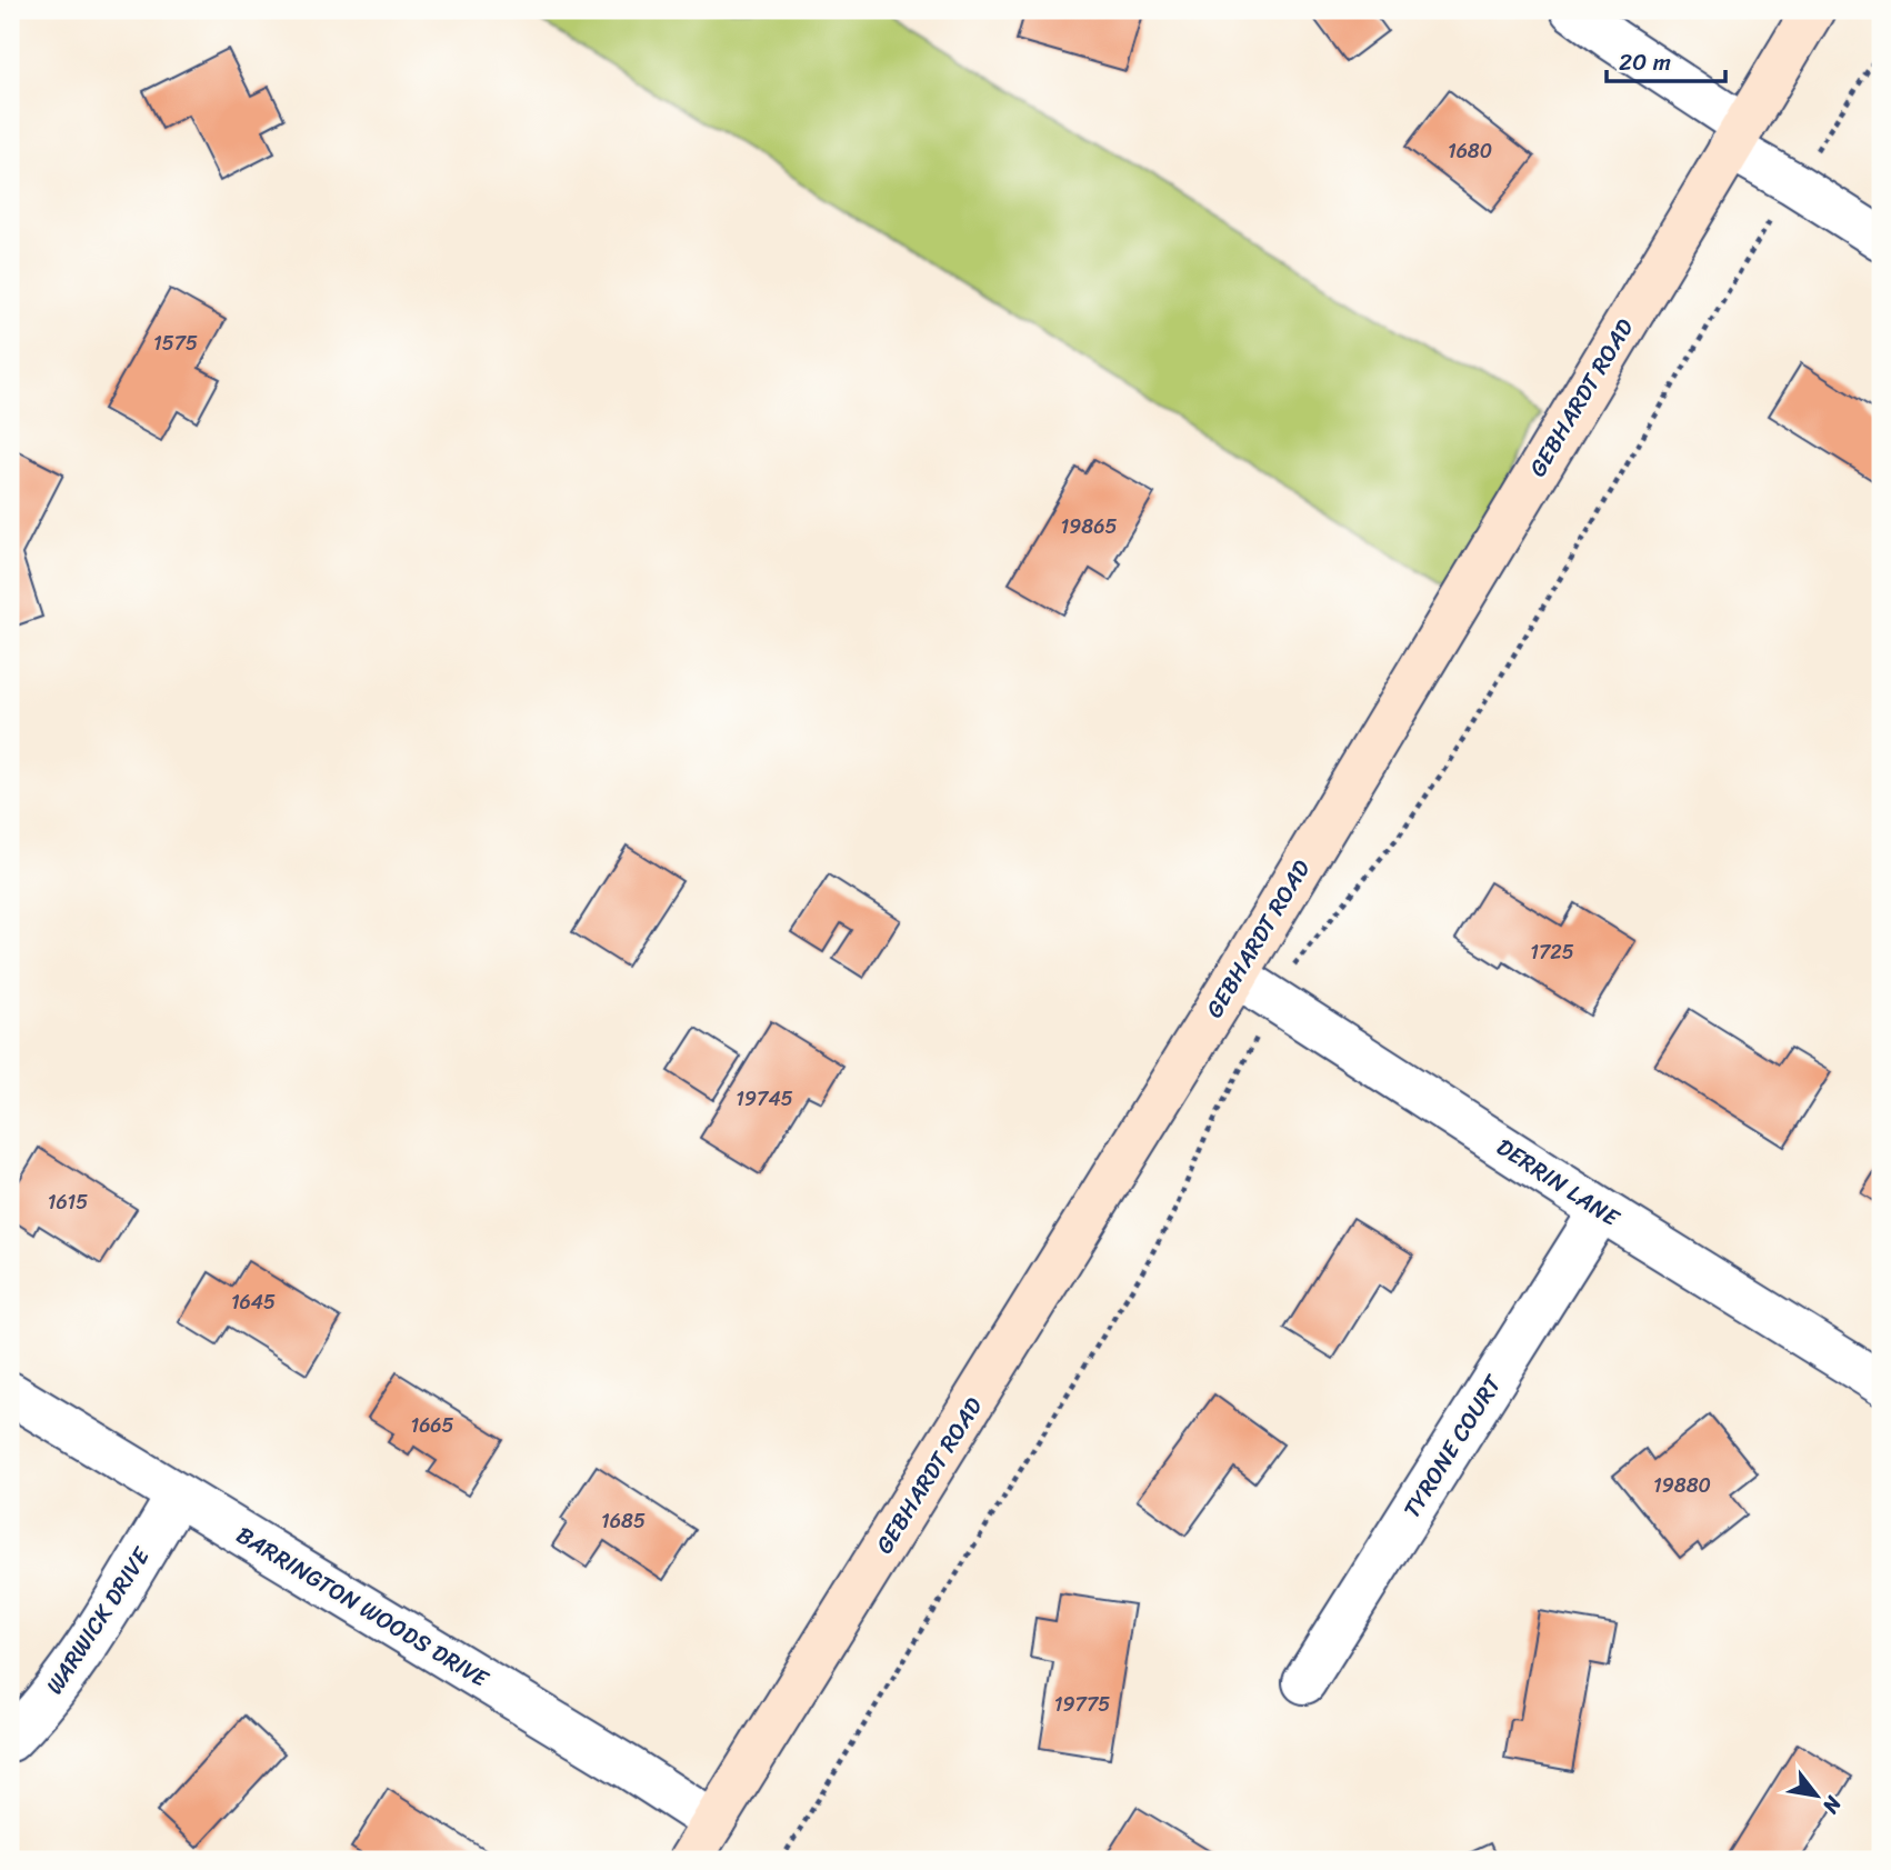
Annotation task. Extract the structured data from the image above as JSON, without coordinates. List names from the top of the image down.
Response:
{
  "streets": {
    "street": [
      "GEBHARDT ROAD",
      "DERRIN LANE",
      "TYRONE COURT",
      "BARRINGTON WOODS DRIVE",
      "WARWICK DRIVE"
    ]
  },
  "crossings": [
    ["GEBHARDT ROAD", "DERRIN LANE"],
    ["GEBHARDT ROAD", "BARRINGTON WOODS DRIVE"],
    ["DERRIN LANE", "TYRONE COURT"],
    ["BARRINGTON WOODS DRIVE", "WARWICK DRIVE"]
  ],
  "house_numbers": [
    "1680",
    "1575",
    "19865",
    "1725",
    "19745",
    "1615",
    "1645",
    "1665",
    "19880",
    "1685",
    "19775"
  ],
  "scale_bar": "20 m",
  "north": "bottom right"
}
